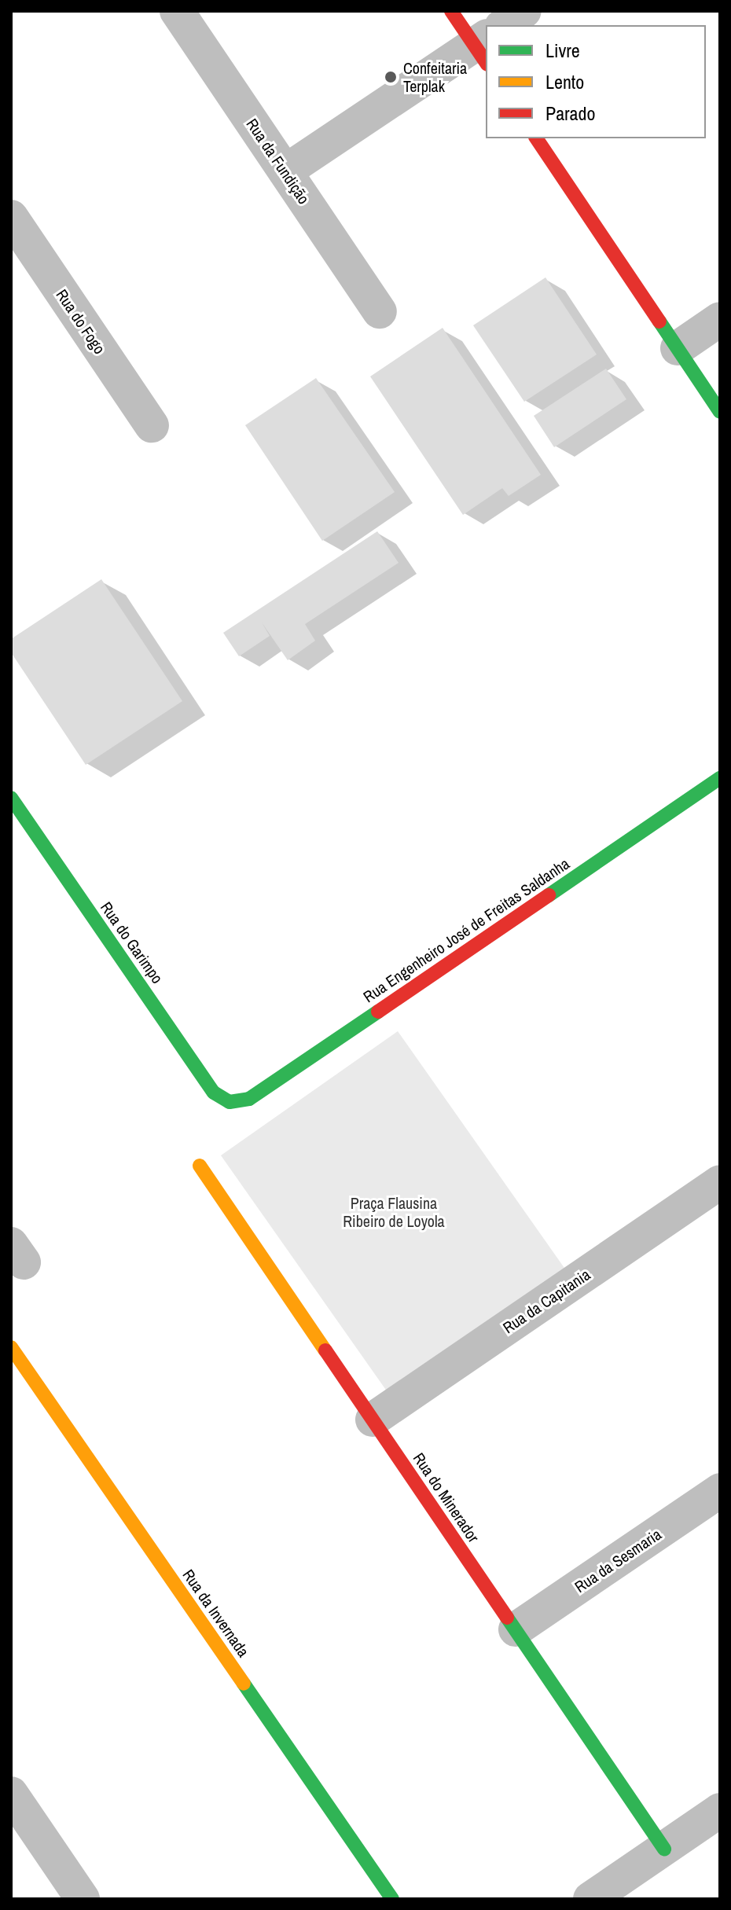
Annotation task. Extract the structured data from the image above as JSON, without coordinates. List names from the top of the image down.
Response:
{
  "streets": {
    "street": [
      "Rua da Fundição",
      "Rua do Fogo",
      "Rua Engenheiro José de Freitas Saldanha",
      "Rua do Garimpo",
      "Rua da Capitania",
      "Rua do Minerador",
      "Rua da Sesmaria",
      "Rua da Invernada"
    ]
  },
  "crossings": [
    ["Rua Engenheiro José de Freitas Saldanha", "Rua do Garimpo"],
    ["Rua da Capitania", "Rua do Minerador"],
    ["Rua do Minerador", "Rua da Sesmaria"]
  ],
  "parks": ["Praça Flausina Ribeiro de Loyola"],
  "places": ["Confeitaria Terplak"],
  "legend": ["Livre", "Lento", "Parado"]
}
